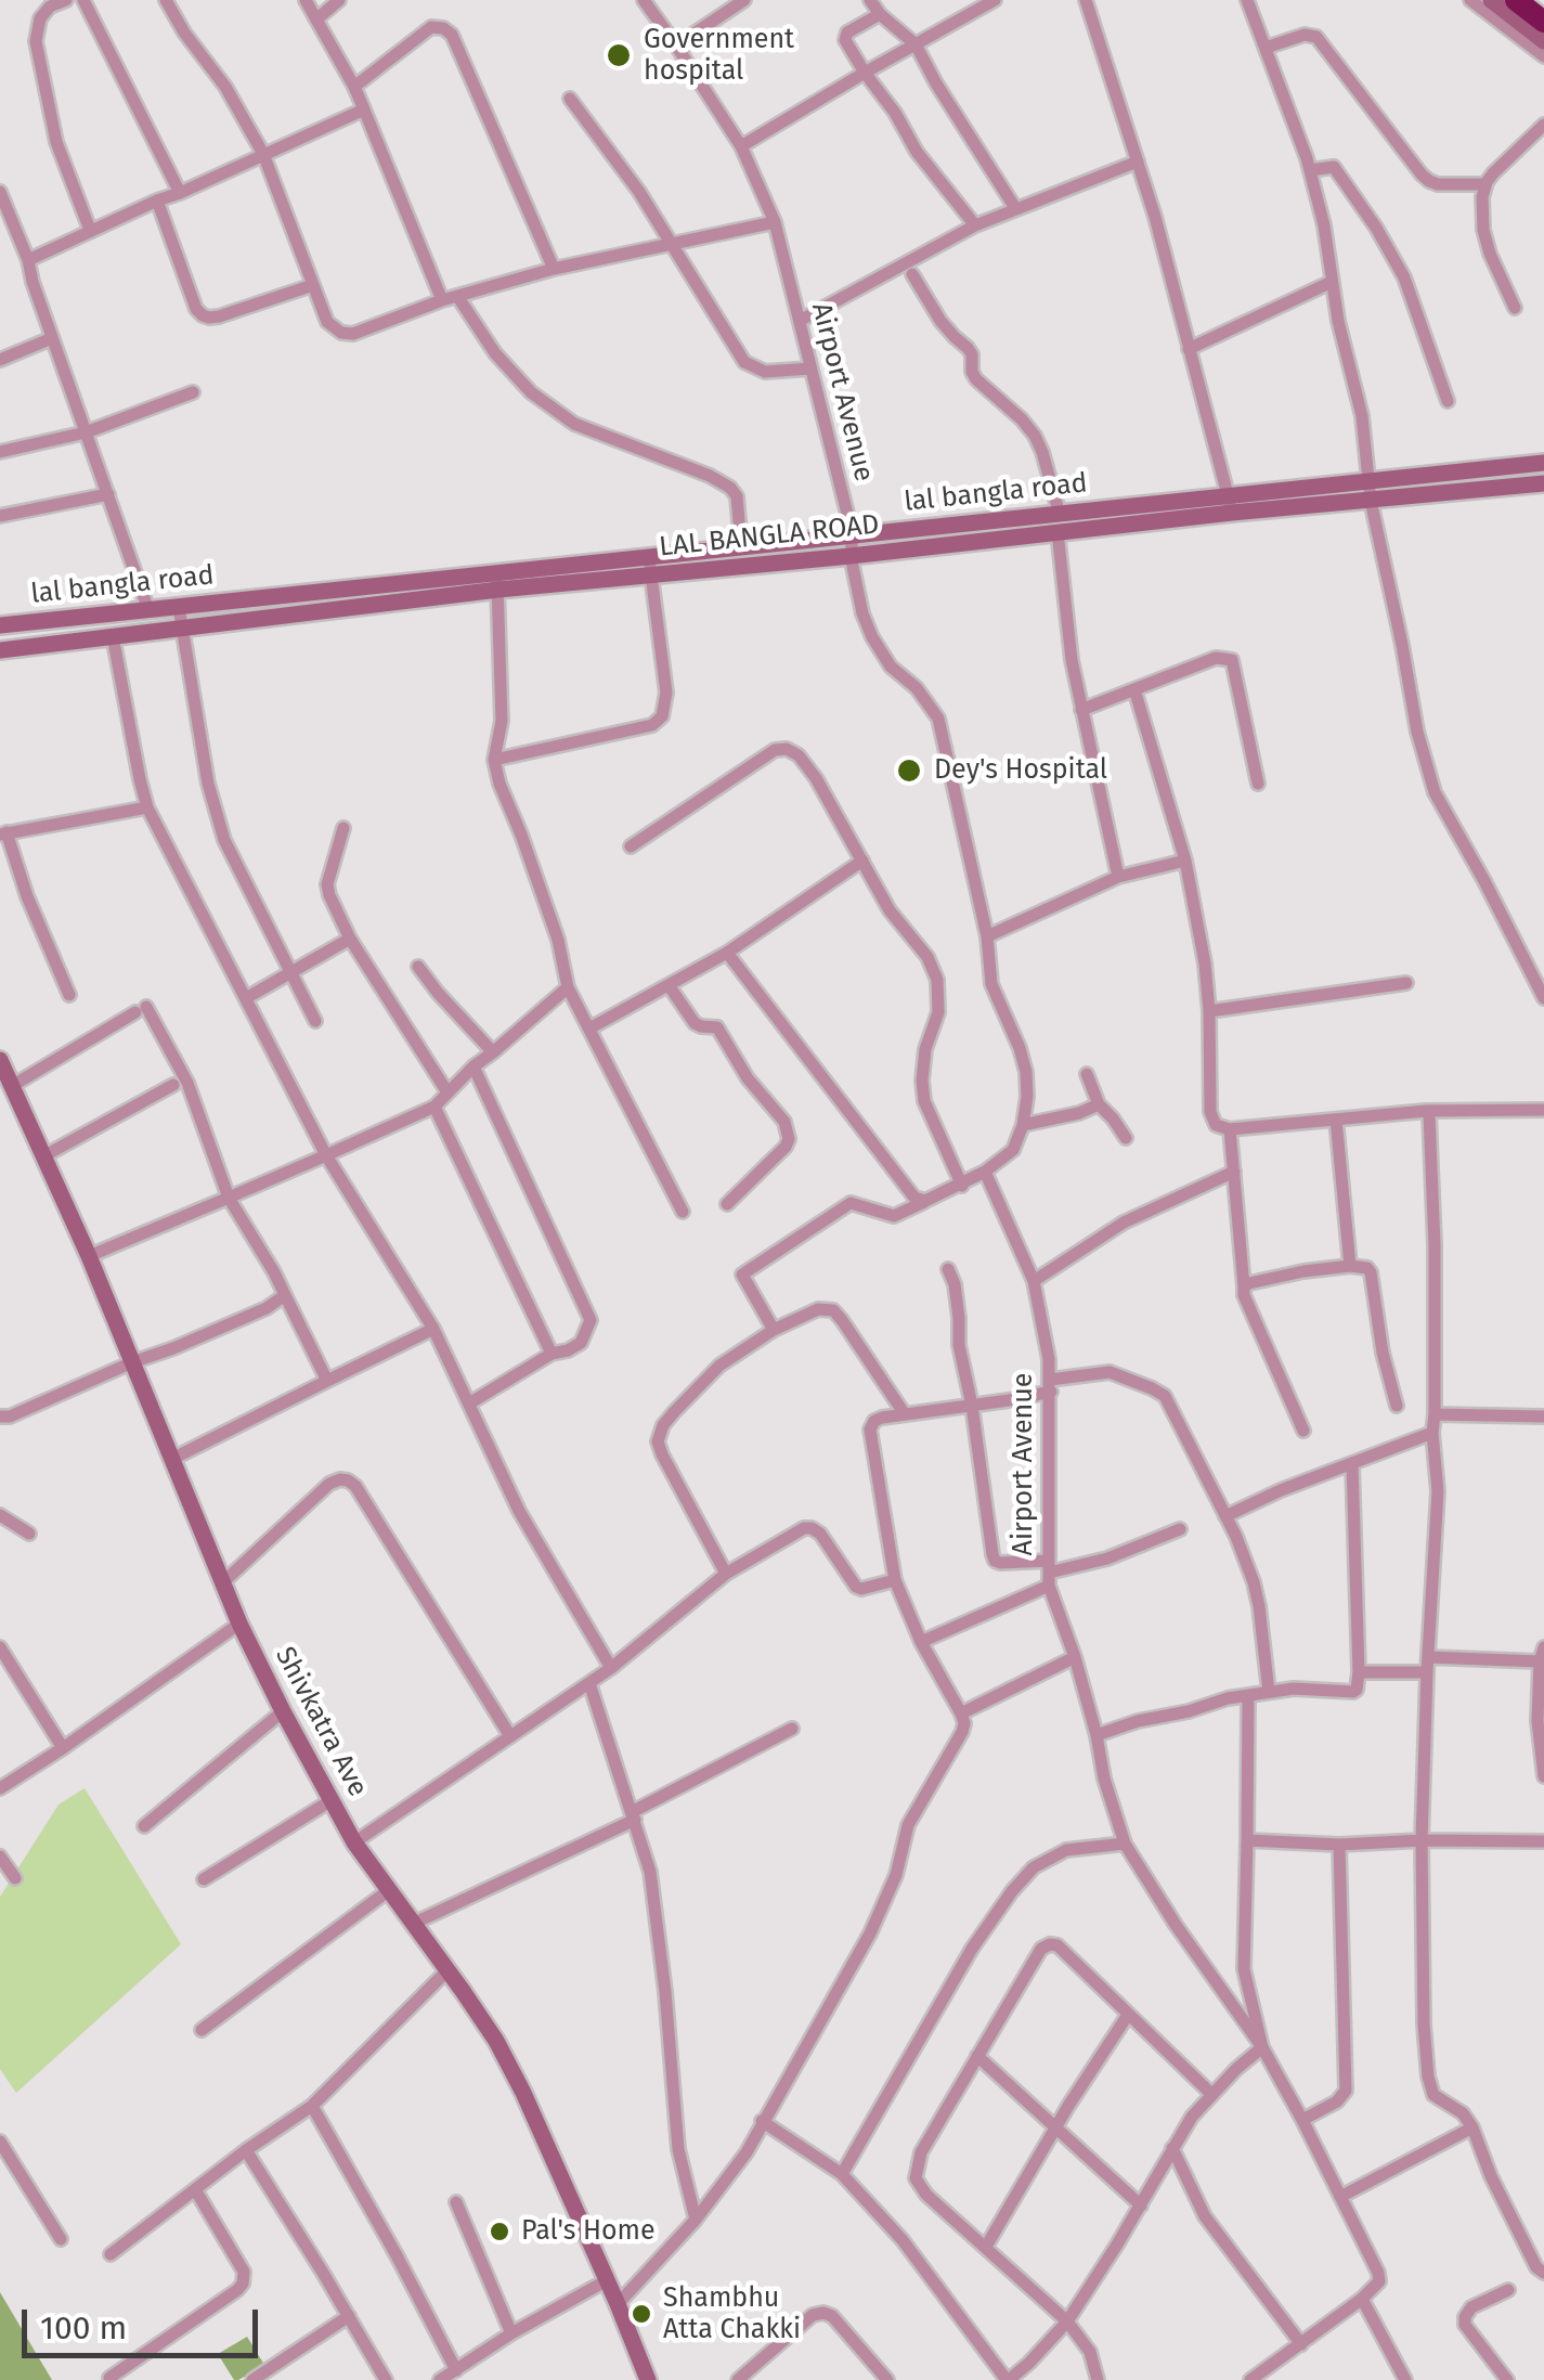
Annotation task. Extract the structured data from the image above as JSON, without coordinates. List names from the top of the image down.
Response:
{
  "streets": {
    "street": [
      "Airport Avenue",
      "lal bangla road",
      "LAL BANGLA ROAD",
      "Shivkatra Ave"
    ]
  },
  "crossings": [
    ["Airport Avenue", "lal bangla road"],
    ["Airport Avenue", "LAL BANGLA ROAD"],
    ["lal bangla road", "LAL BANGLA ROAD"]
  ],
  "places": [
    "Government hospital",
    "Dey's Hospital",
    "Pal's Home",
    "Shambhu Atta Chakki"
  ],
  "scale_bar": "100 m"
}
